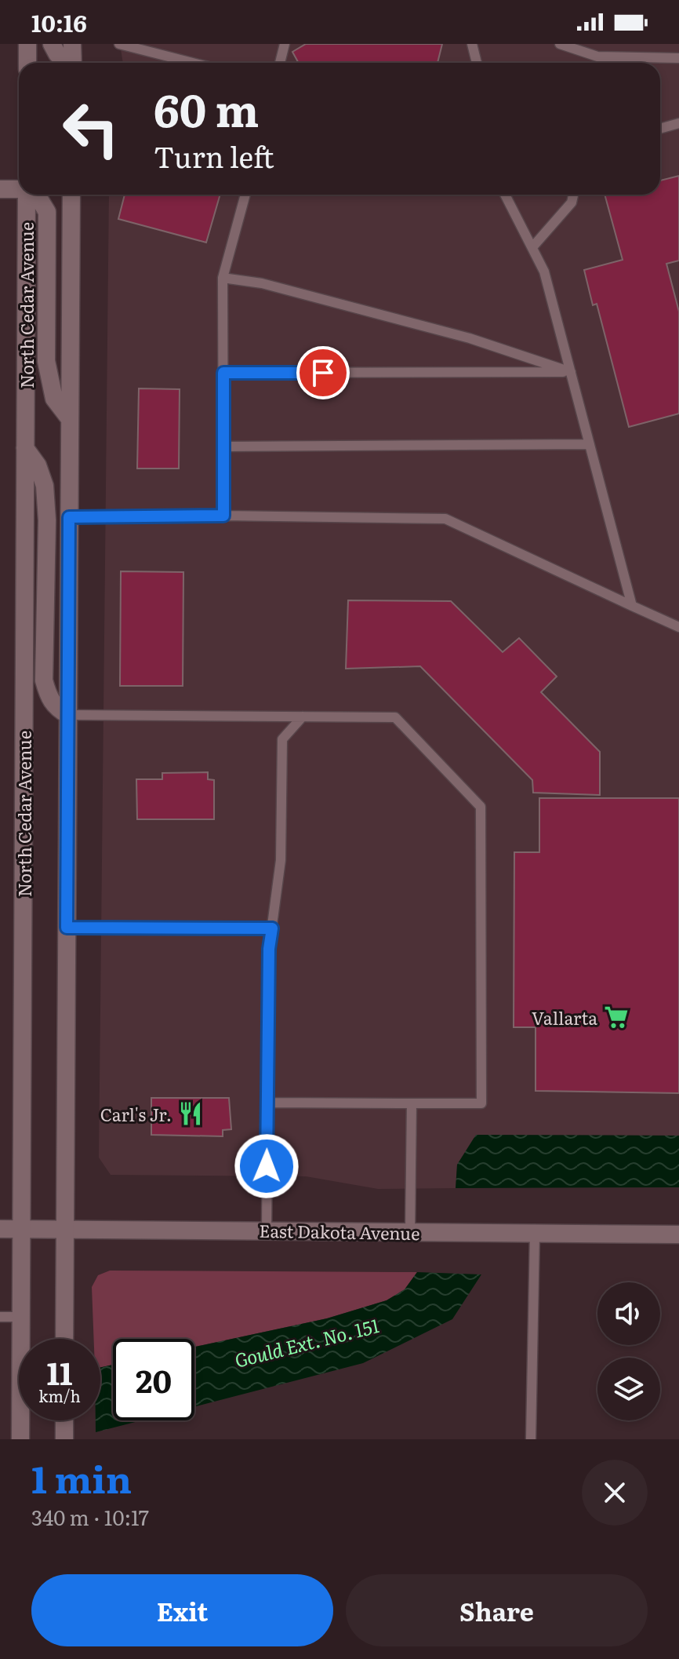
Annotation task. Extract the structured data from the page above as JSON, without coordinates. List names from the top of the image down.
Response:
{
  "streets": {
    "main road": ["North Cedar Avenue", "East Dakota Avenue"]
  },
  "crossings": [
    ["North Cedar Avenue", "East Dakota Avenue"]
  ],
  "water": ["Gould Ext. No. 151"],
  "places": {
    "supermarket": ["Vallarta"],
    "restaurant": ["Carl's Jr."]
  },
  "page": {
    "status": "10:16",
    "turn": ["60 m", "Turn left"],
    "speed": "11 km/h",
    "limit": "20",
    "heading": ["1 min", "340 m · 10:17"],
    "buttons": ["Exit", "Share"]
  }
}
